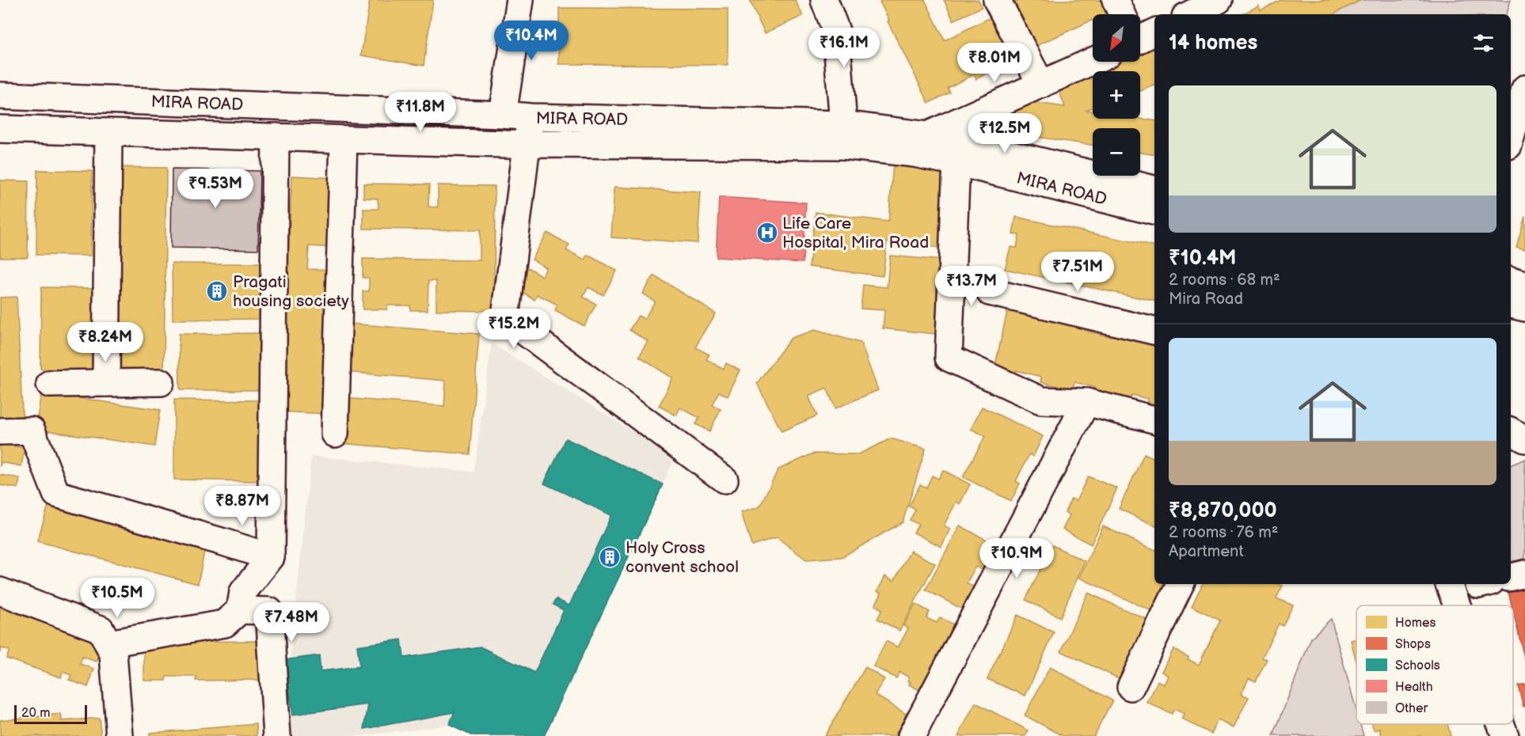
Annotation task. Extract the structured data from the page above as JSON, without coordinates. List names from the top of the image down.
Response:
{
  "streets": {
    "street": ["MIRA ROAD"]
  },
  "places": {
    "hospital": ["Life Care Hospital, Mira Road"],
    "building": ["Pragati housing society", "Holy Cross convent school"]
  },
  "legend": [
    "Homes",
    "Shops",
    "Schools",
    "Health",
    "Other"
  ],
  "scale_bar": "20 m",
  "north": "bottom left",
  "page": {
    "map_buttons": ["+", "−"],
    "heading": "14 homes",
    "price": [
      "₹10.4M",
      "₹16.1M",
      "₹8.01M",
      "₹11.8M",
      "₹12.5M",
      "₹9.53M",
      "₹7.51M",
      "₹13.7M",
      "₹15.2M",
      "₹8.24M",
      "₹8.87M",
      "₹10.9M",
      "₹10.5M",
      "₹7.48M"
    ],
    "list": [
      {
        "name": "₹10.4M",
        "note": "2 rooms · 68 m² · Mira Road"
      },
      {
        "name": "₹8,870,000",
        "note": "2 rooms · 76 m² · Apartment"
      }
    ],
    "scale": "20 m"
  }
}
